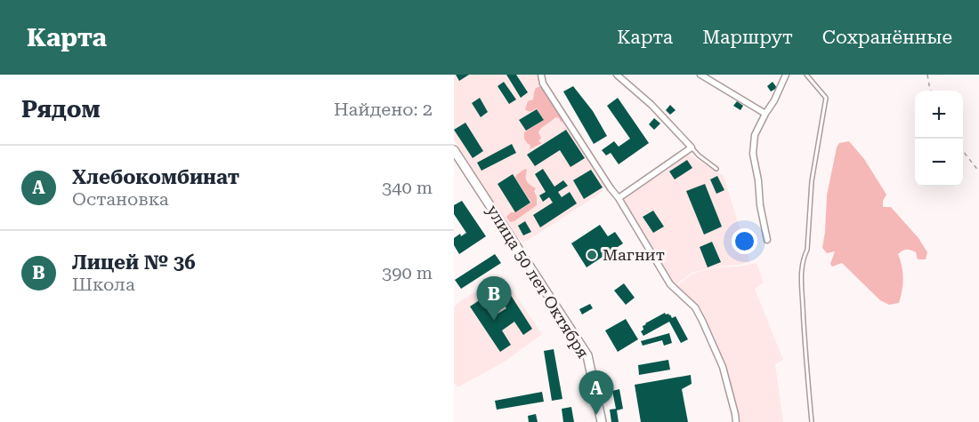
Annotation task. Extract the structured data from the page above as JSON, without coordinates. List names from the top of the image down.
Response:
{
  "streets": {
    "street": ["улица 50 лет Октября"]
  },
  "places": ["Магнит"],
  "page": {
    "header": "Карта",
    "nav": ["Карта", "Маршрут", "Сохранённые"],
    "heading": ["Рядом", "Найдено: 2"],
    "map_buttons": ["+", "−"],
    "list": [
      {
        "mark": "A",
        "name": "Хлебокомбинат",
        "note": "Остановка",
        "value": "340 m"
      },
      {
        "mark": "B",
        "name": "Лицей № 36",
        "note": "Школа",
        "value": "390 m"
      }
    ],
    "pins": ["B", "A"]
  }
}
